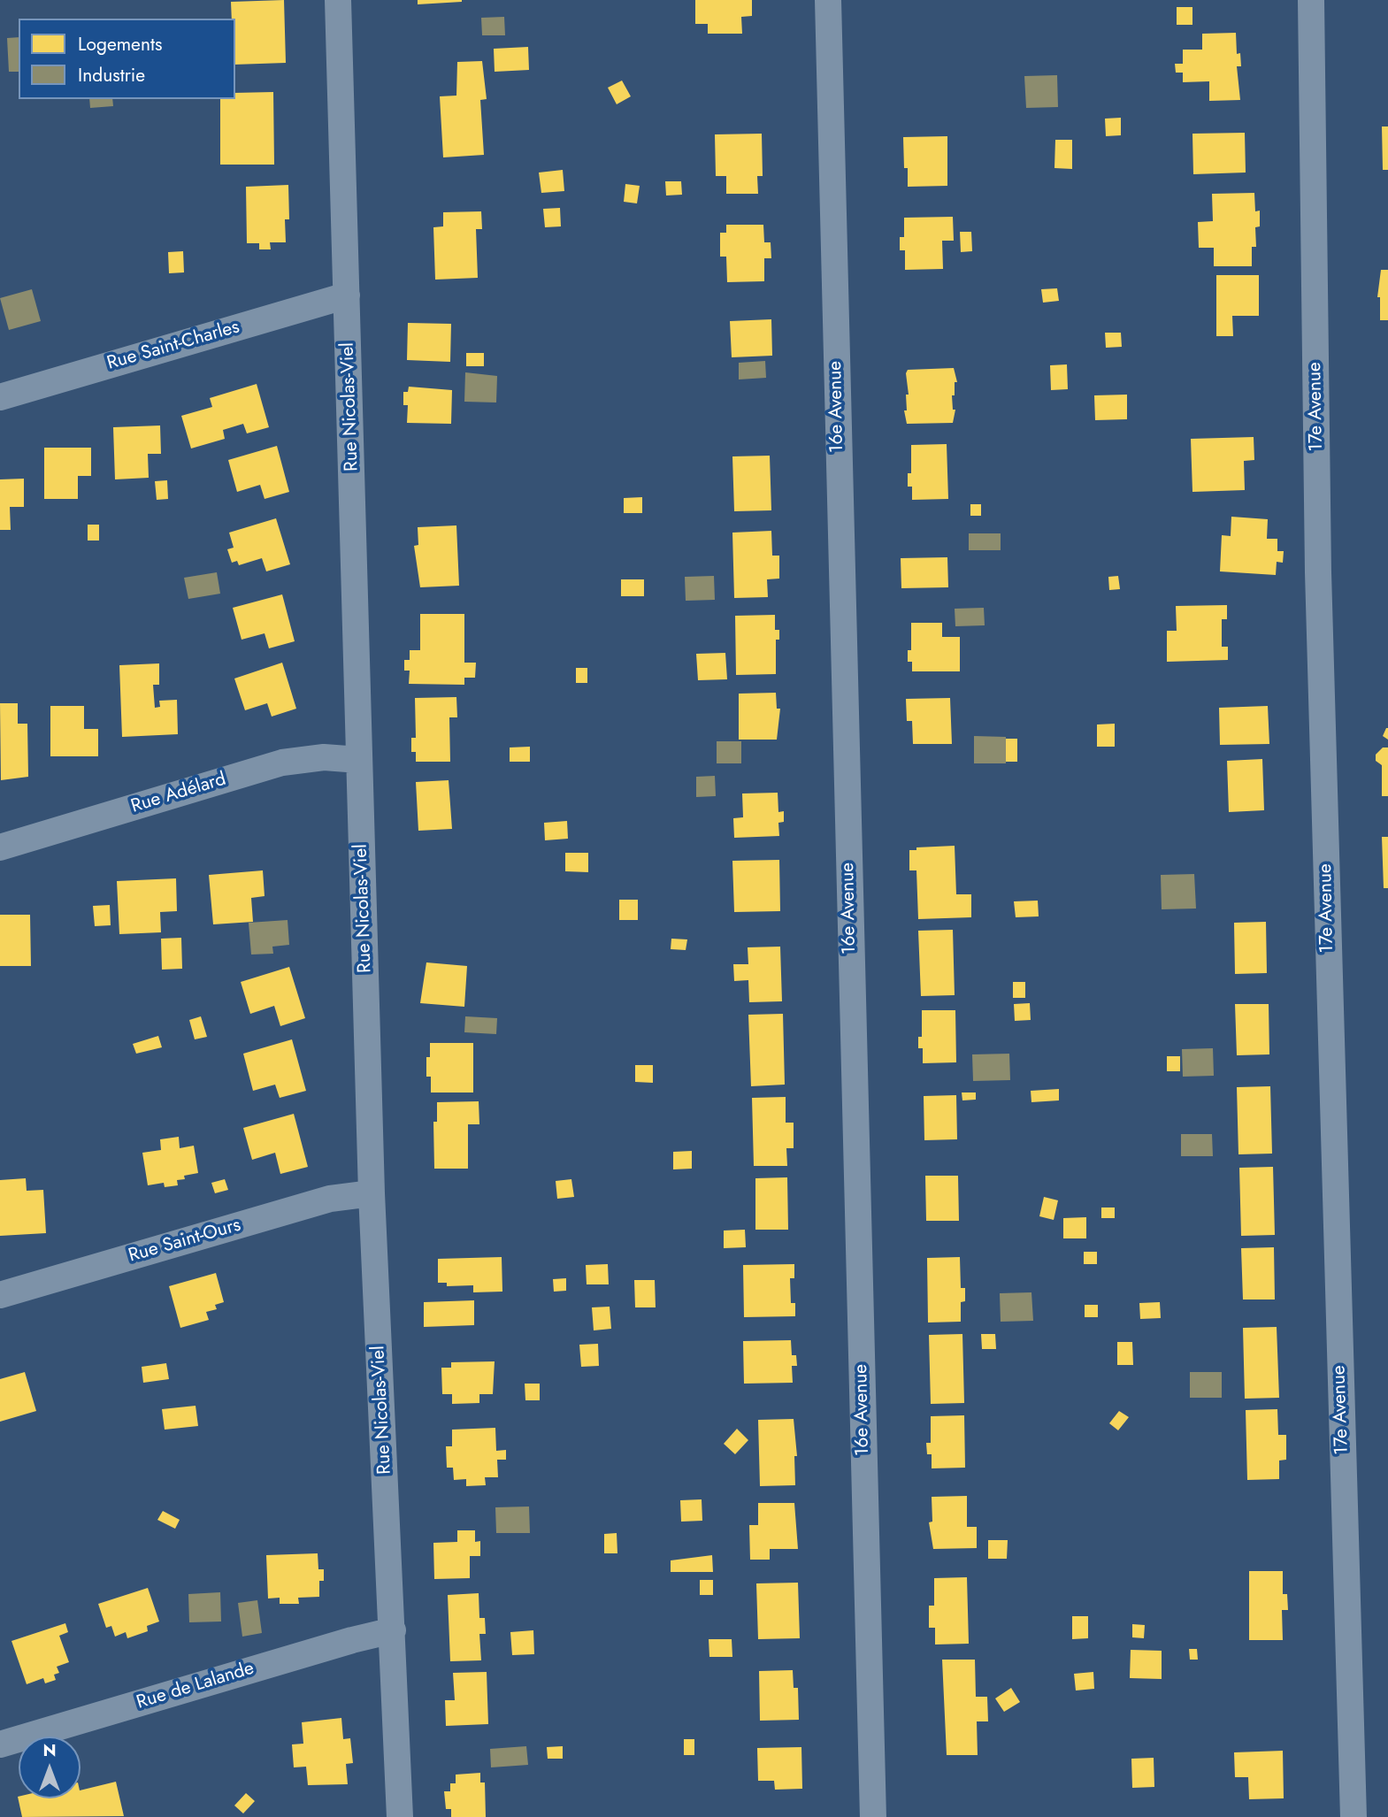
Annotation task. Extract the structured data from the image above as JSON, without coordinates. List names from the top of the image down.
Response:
{
  "streets": {
    "street": [
      "Rue Saint-Charles",
      "Rue Nicolas-Viel",
      "16e Avenue",
      "17e Avenue",
      "Rue Adélard",
      "Rue Saint-Ours",
      "Rue de Lalande"
    ]
  },
  "crossings": [
    ["Rue Saint-Charles", "Rue Nicolas-Viel"],
    ["Rue Nicolas-Viel", "Rue Adélard"],
    ["Rue Nicolas-Viel", "Rue Saint-Ours"],
    ["Rue Nicolas-Viel", "Rue de Lalande"]
  ],
  "legend": ["Logements", "Industrie"],
  "north": "top"
}
